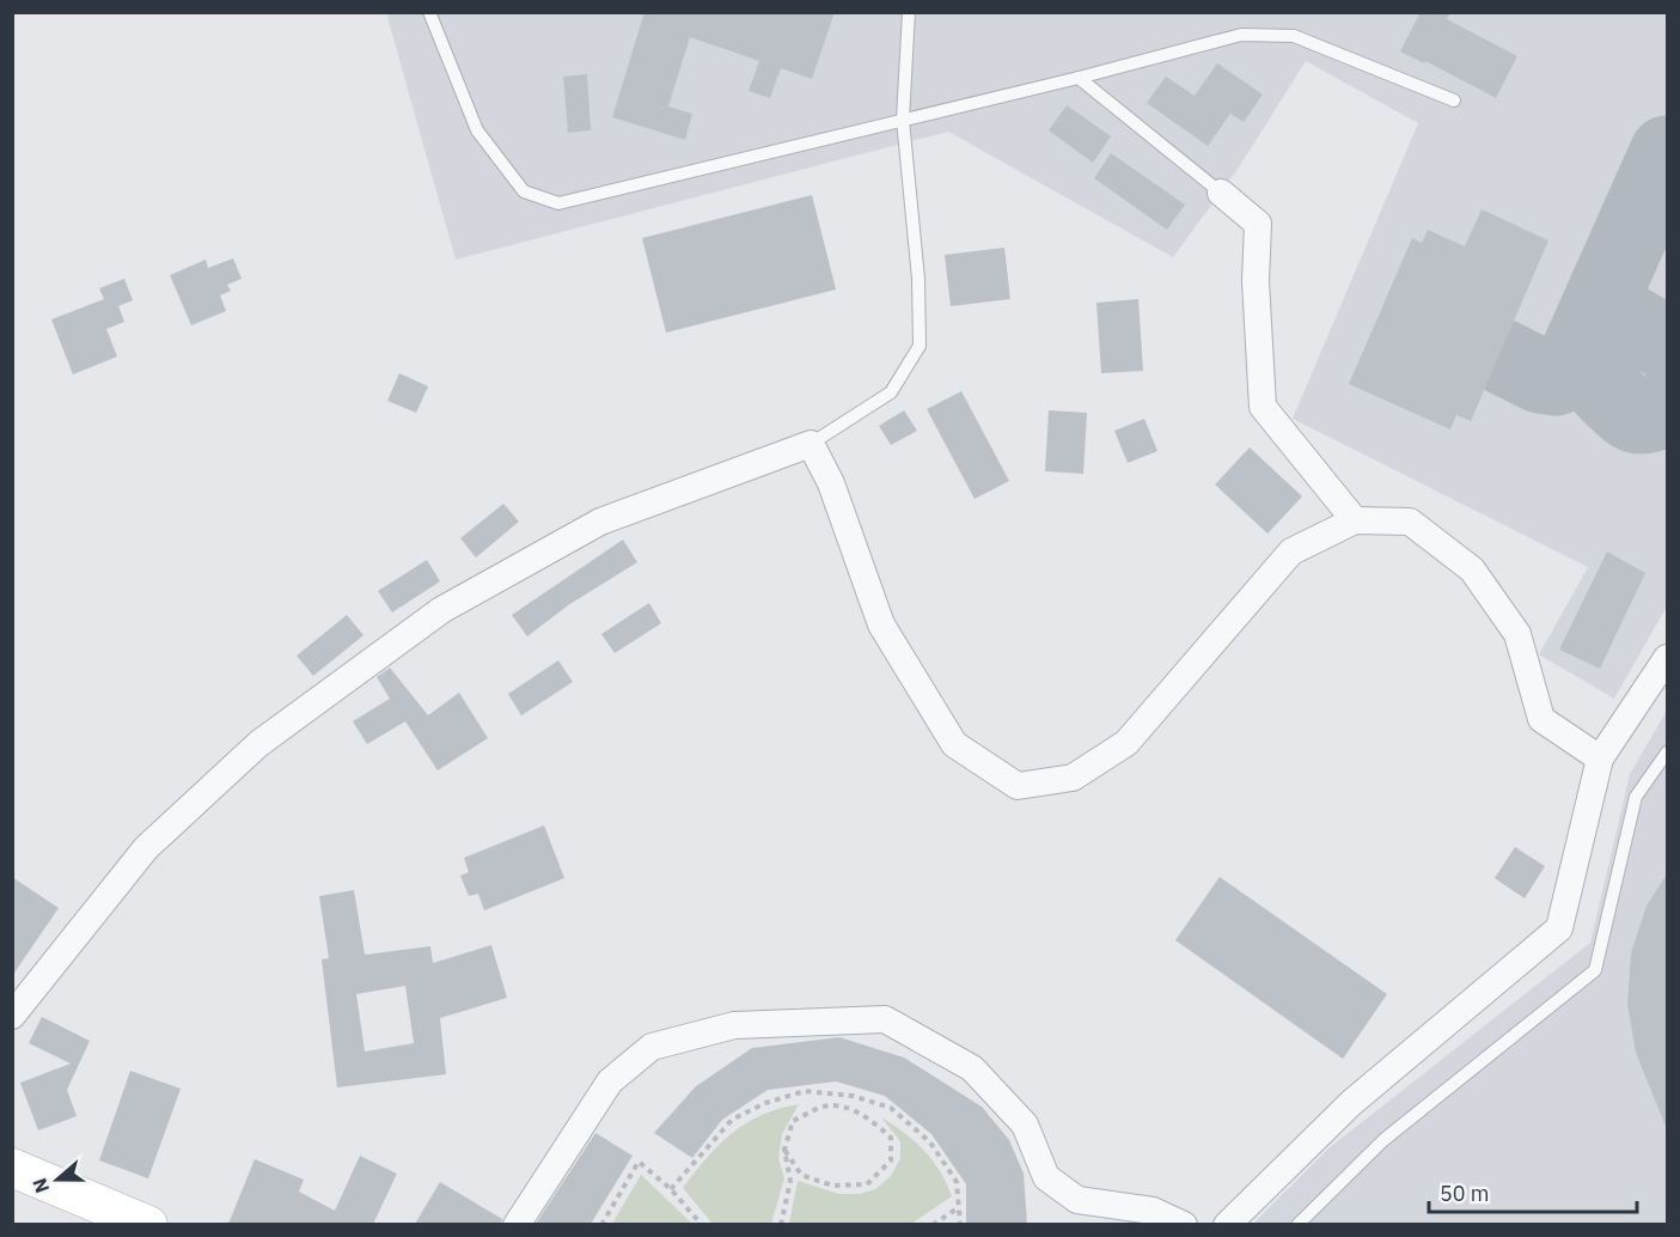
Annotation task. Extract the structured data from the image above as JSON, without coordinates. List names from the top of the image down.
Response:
{
  "scale_bar": "50 m",
  "north": "left"
}
